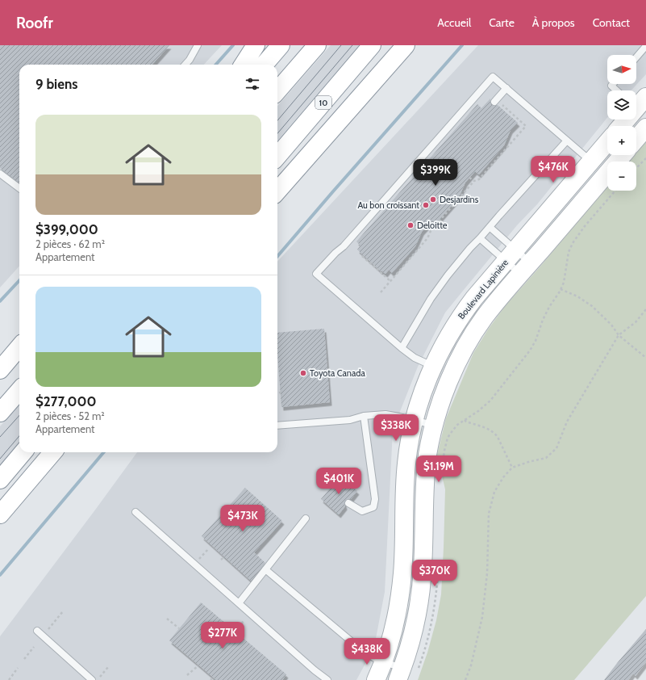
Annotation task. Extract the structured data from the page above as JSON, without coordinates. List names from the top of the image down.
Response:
{
  "streets": {
    "main road": ["10", "Boulevard Lapinière"]
  },
  "places": [
    "Desjardins",
    "Au bon croissant",
    "Deloitte",
    "Toyota Canada"
  ],
  "north": "right",
  "page": {
    "header": "Roofr",
    "nav": [
      "Accueil",
      "Carte",
      "À propos",
      "Contact"
    ],
    "map_buttons": ["+", "−"],
    "heading": "9 biens",
    "list": [
      {
        "name": "$399,000",
        "note": "2 pièces · 62 m² · Appartement"
      },
      {
        "name": "$277,000",
        "note": "2 pièces · 52 m² · Appartement"
      }
    ],
    "price": [
      "$476K",
      "$399K",
      "$338K",
      "$1.19M",
      "$401K",
      "$473K",
      "$370K",
      "$277K",
      "$438K"
    ]
  }
}
